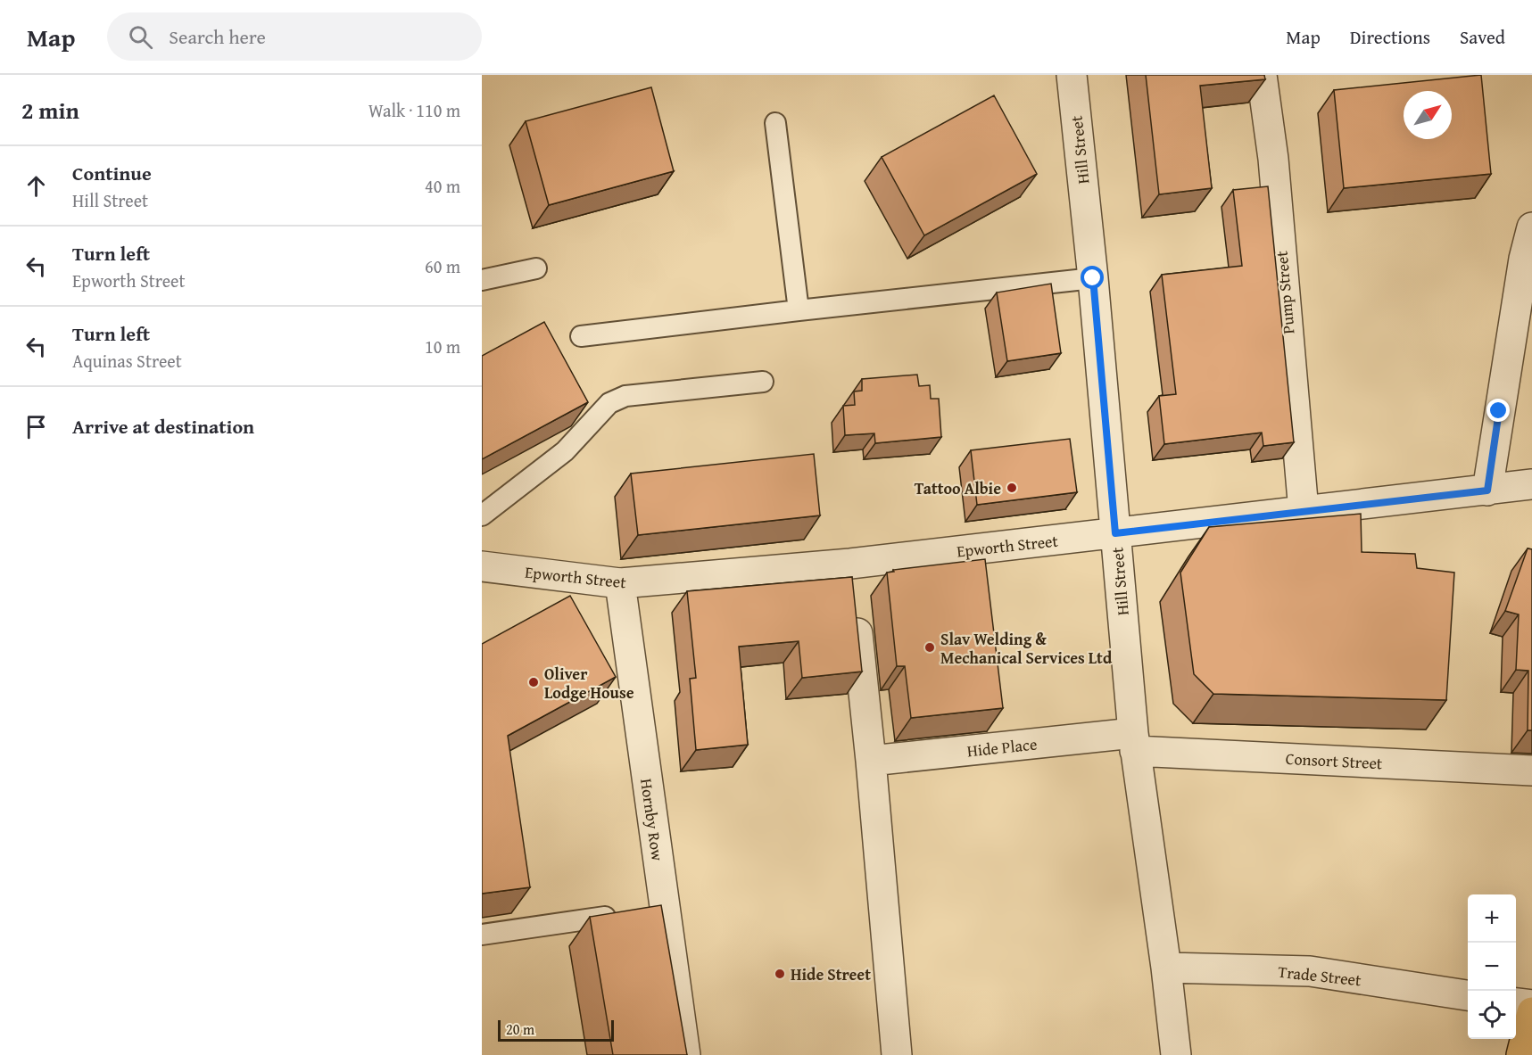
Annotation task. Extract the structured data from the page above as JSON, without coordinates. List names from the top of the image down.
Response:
{
  "streets": {
    "street": [
      "Hill Street",
      "Pump Street",
      "Epworth Street",
      "Hide Place",
      "Consort Street",
      "Hornby Row",
      "Trade Street"
    ]
  },
  "crossings": [
    ["Hill Street", "Epworth Street"],
    ["Hill Street", "Hide Place"],
    ["Hill Street", "Consort Street"],
    ["Hill Street", "Trade Street"],
    ["Pump Street", "Epworth Street"],
    ["Epworth Street", "Hornby Row"],
    ["Hide Place", "Consort Street"]
  ],
  "places": [
    "Tattoo Albie",
    "Slav Welding & Mechanical Services Ltd",
    "Oliver Lodge House",
    "Hide Street"
  ],
  "scale_bar": "20 m",
  "north": "top right",
  "page": {
    "header": "Map",
    "search": "Search here",
    "nav": ["Map", "Directions", "Saved"],
    "heading": ["2 min", "Walk · 110 m"],
    "list": [
      ["Continue", "Hill Street", "40 m"],
      ["Turn left", "Epworth Street", "60 m"],
      ["Turn left", "Aquinas Street", "10 m"],
      "Arrive at destination"
    ],
    "map_buttons": ["+", "−"],
    "scale": "20 m"
  }
}
